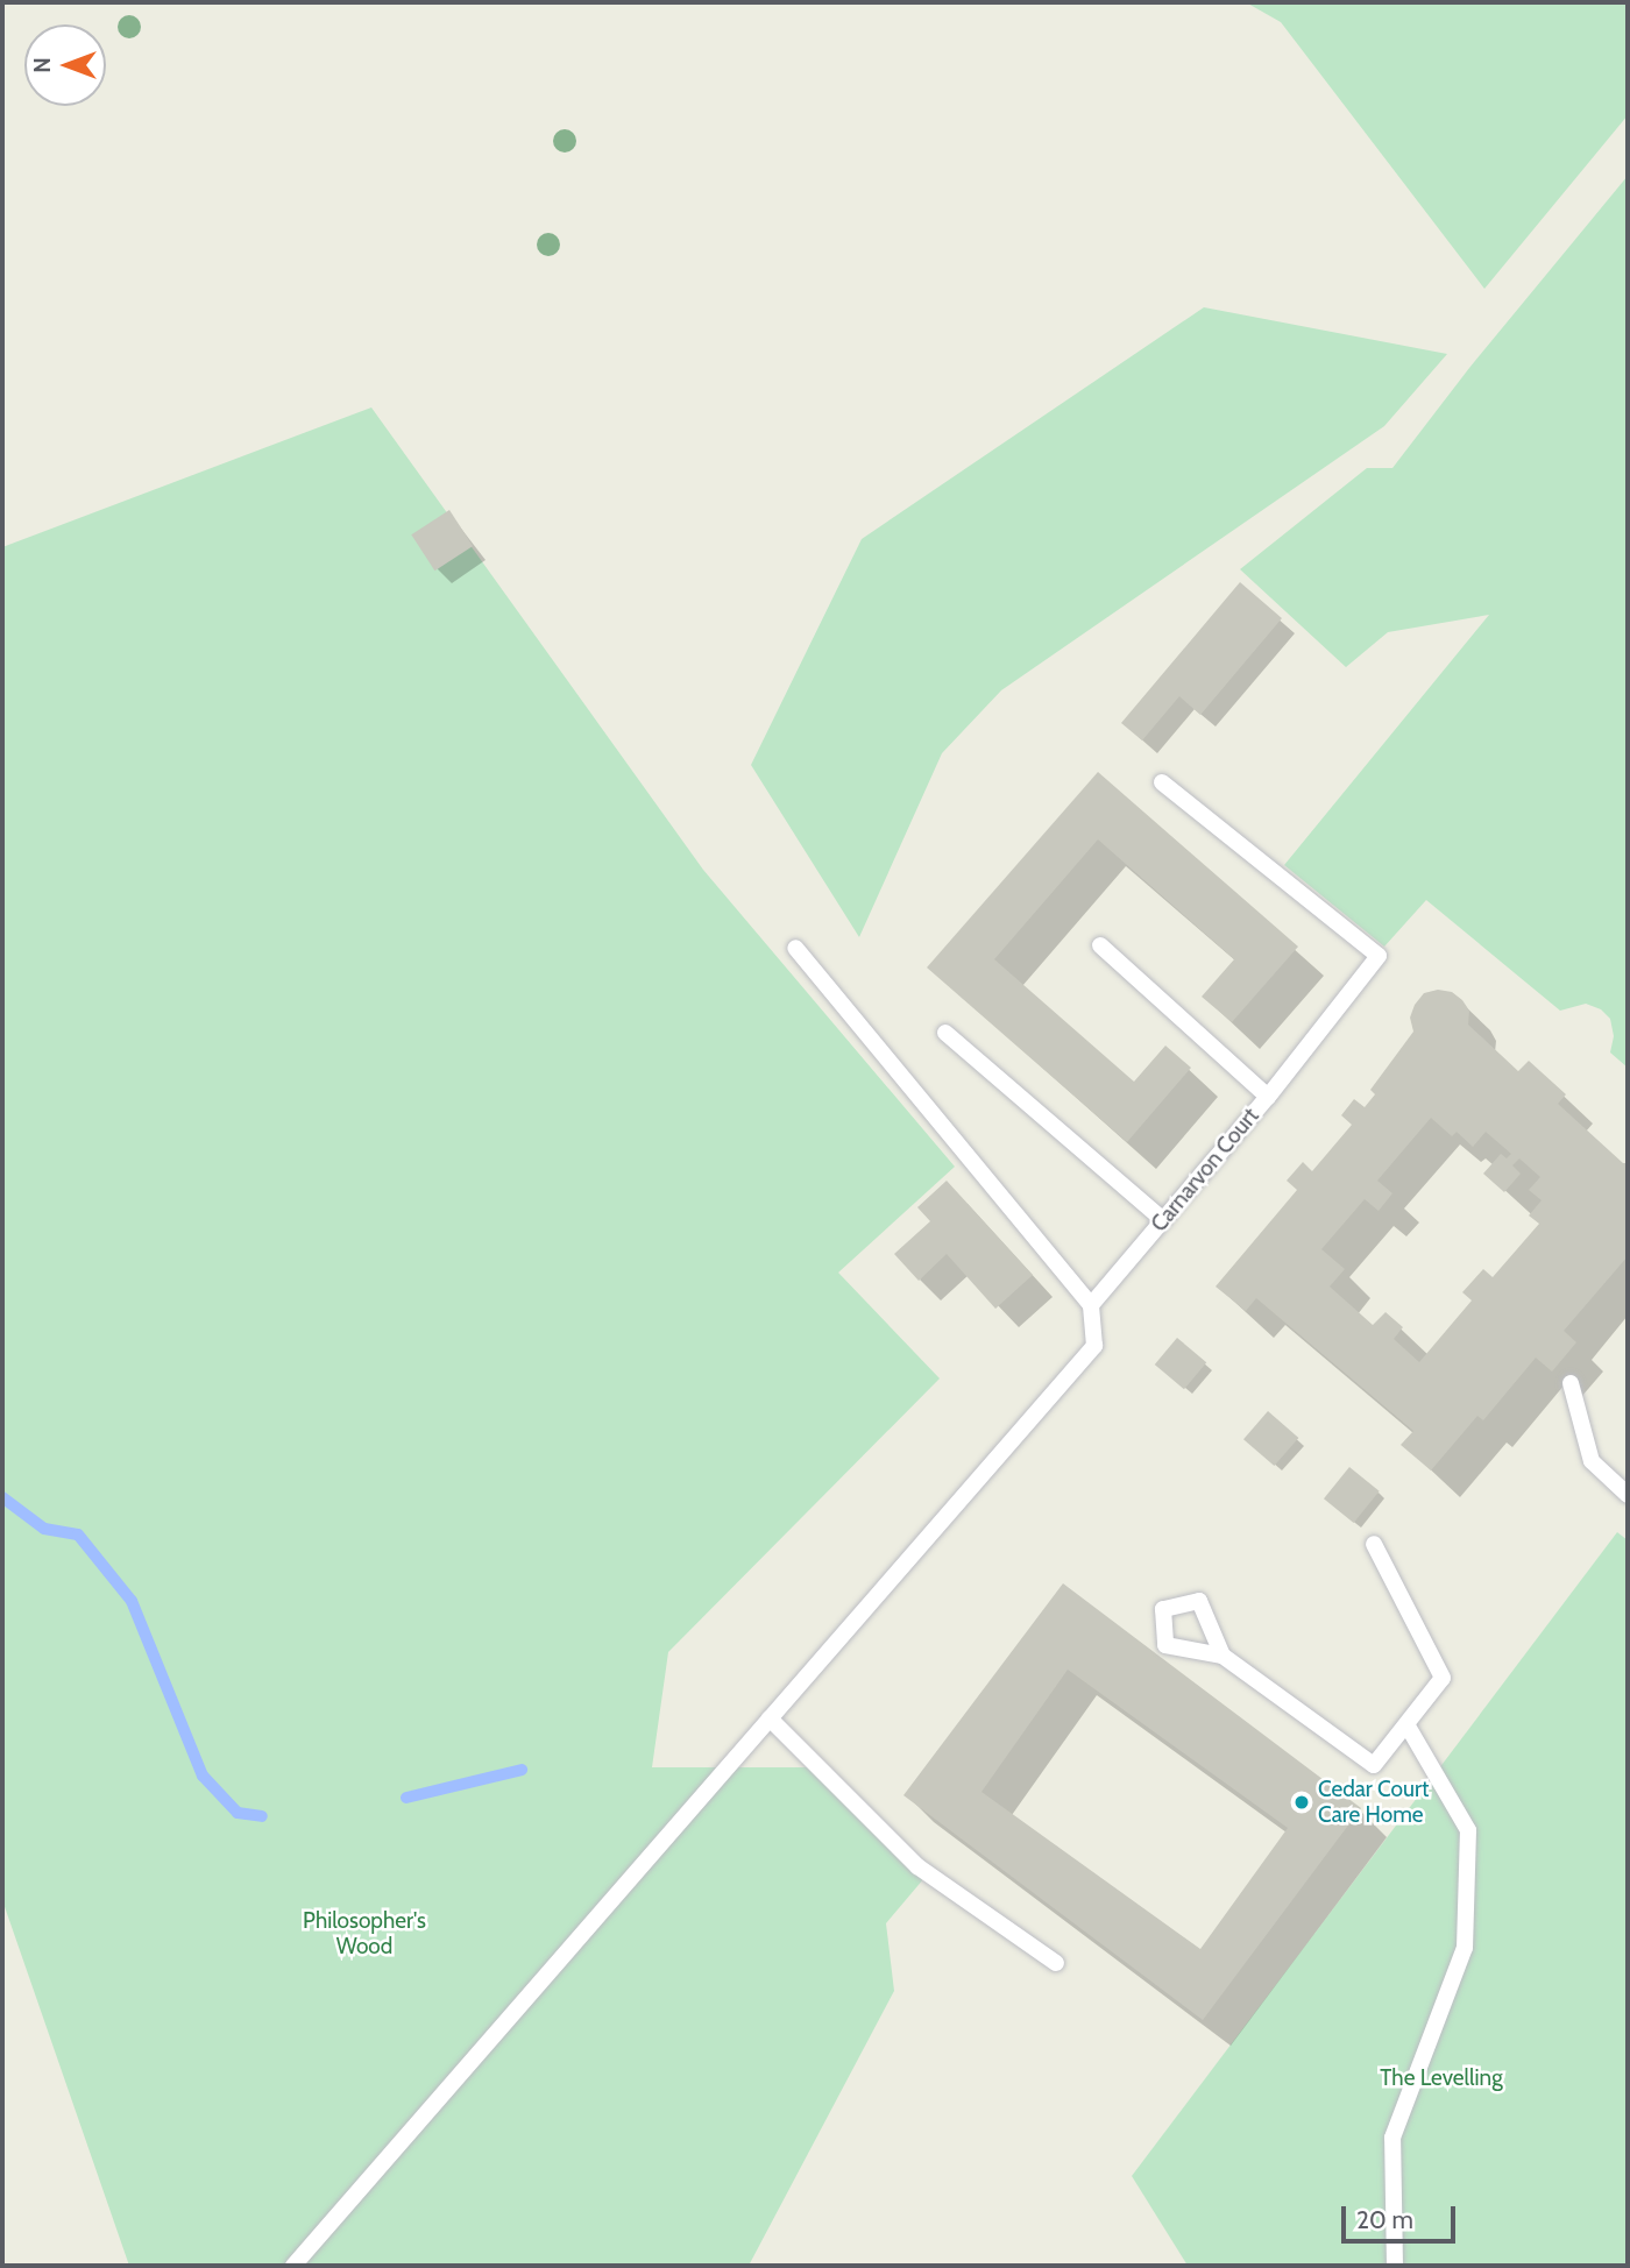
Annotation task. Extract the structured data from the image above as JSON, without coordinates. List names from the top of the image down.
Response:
{
  "streets": {
    "lane": ["Carnarvon Court"]
  },
  "parks": ["Philosopher's Wood", "The Levelling"],
  "places": ["Cedar Court Care Home"],
  "scale_bar": "20 m",
  "north": "left"
}
